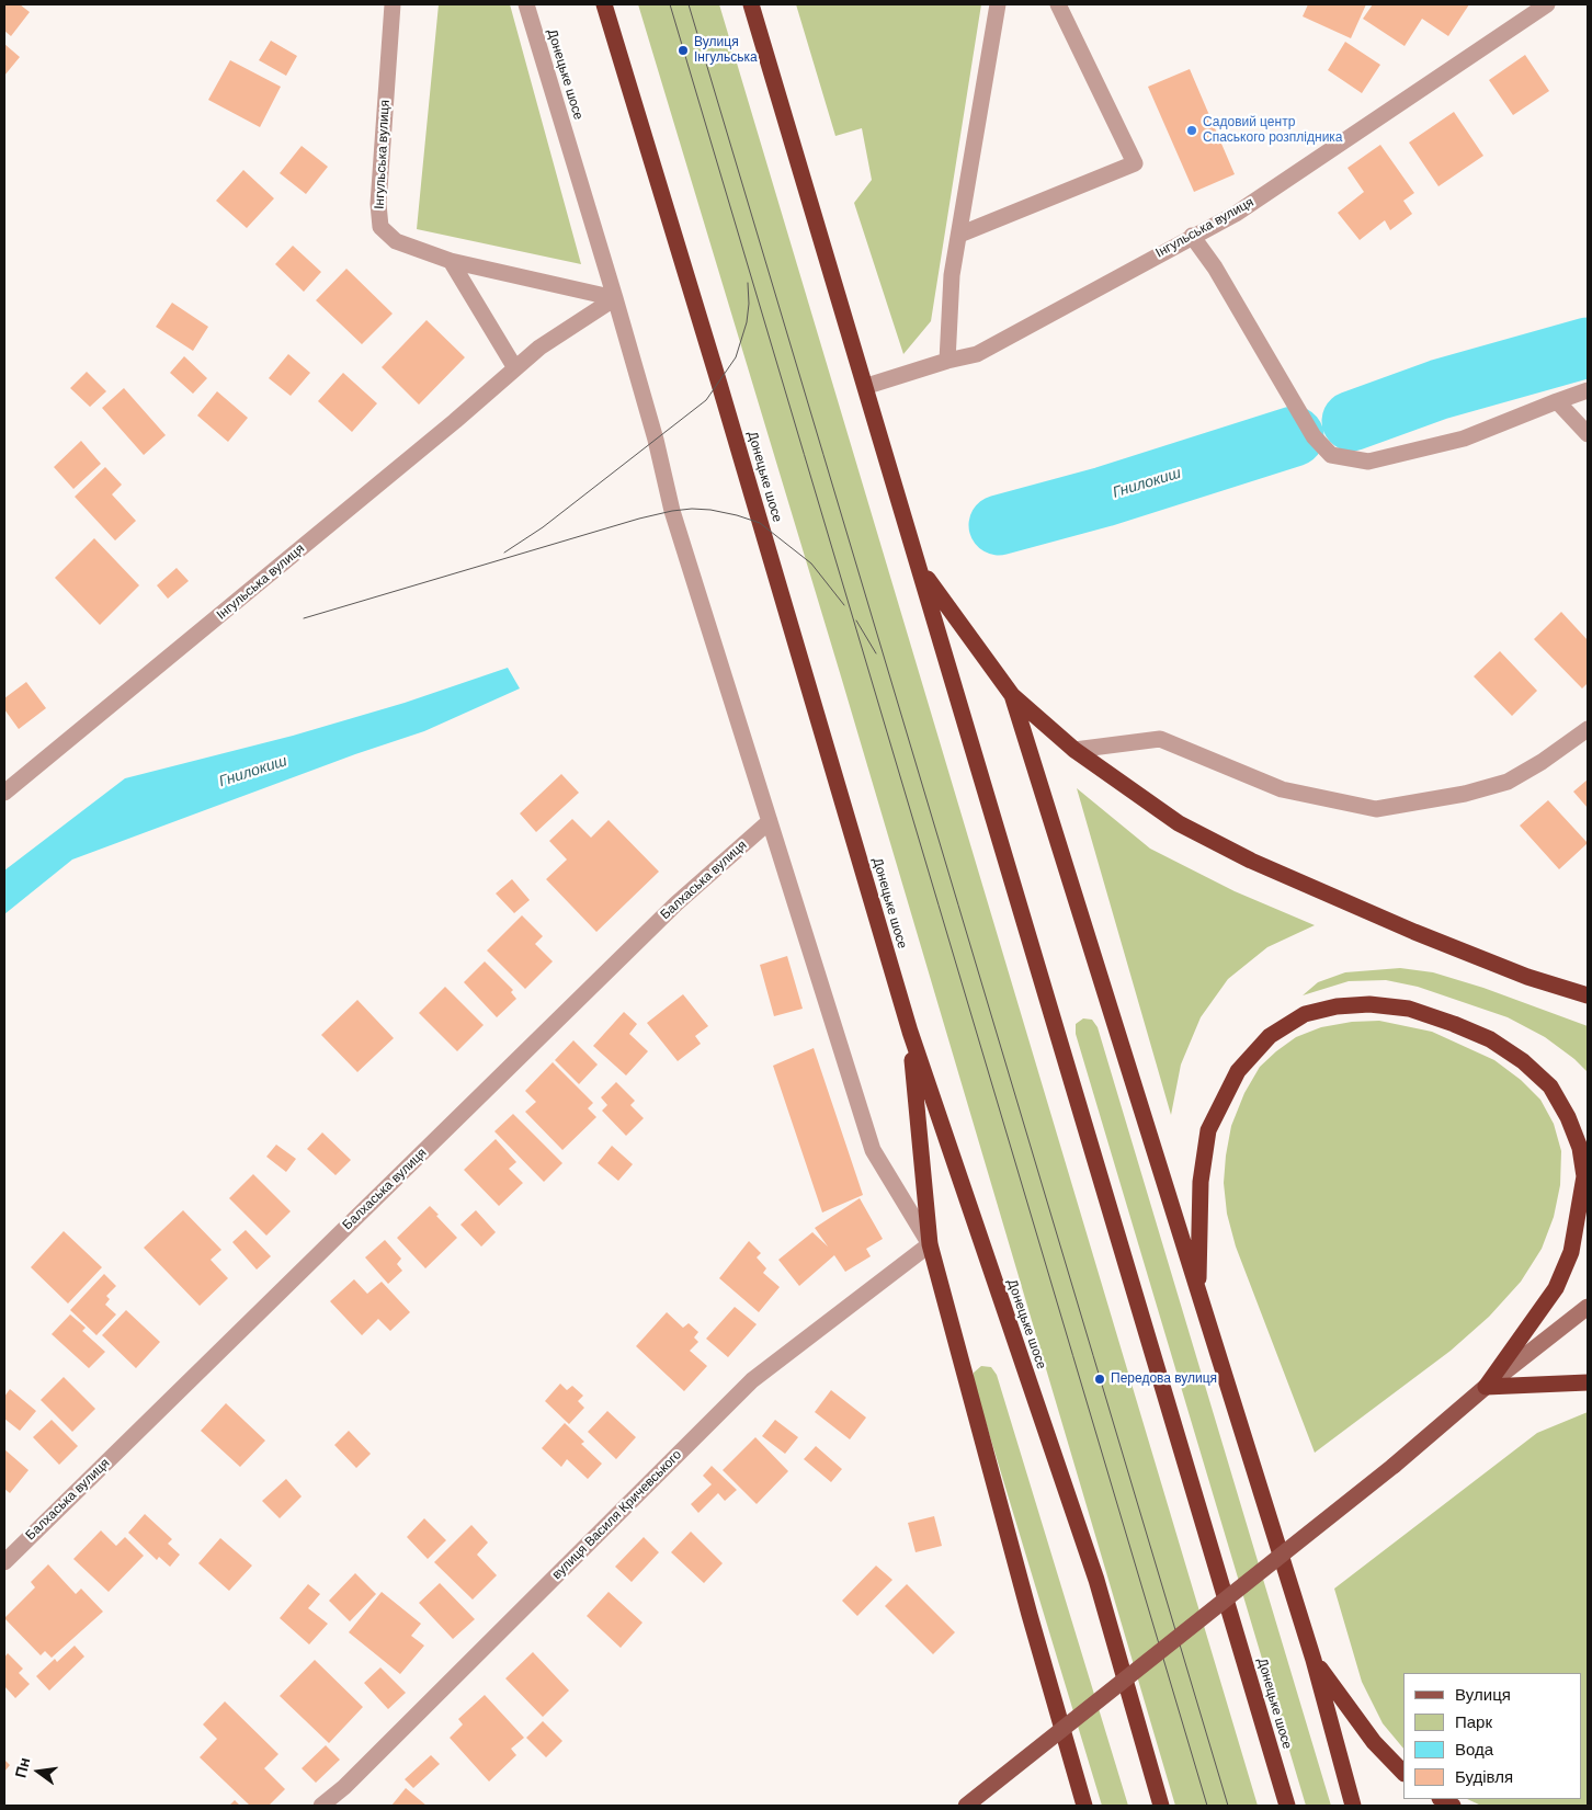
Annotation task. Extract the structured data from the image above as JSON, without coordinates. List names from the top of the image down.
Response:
{
  "streets": {
    "highway": ["Донецьке шосе"],
    "street": ["Інгульська вулиця", "Балхаська вулиця", "вулиця Василя Кричевського"]
  },
  "crossings": [
    ["Донецьке шосе", "Інгульська вулиця"],
    ["Донецьке шосе", "Балхаська вулиця"],
    ["Донецьке шосе", "вулиця Василя Кричевського"]
  ],
  "water": ["Гнилокиш"],
  "places": ["Вулиця Інгульська", "Садовий центр Спаського розплідника", "Передова вулиця"],
  "legend": [
    "Вулиця",
    "Парк",
    "Вода",
    "Будівля"
  ],
  "north": "left"
}
